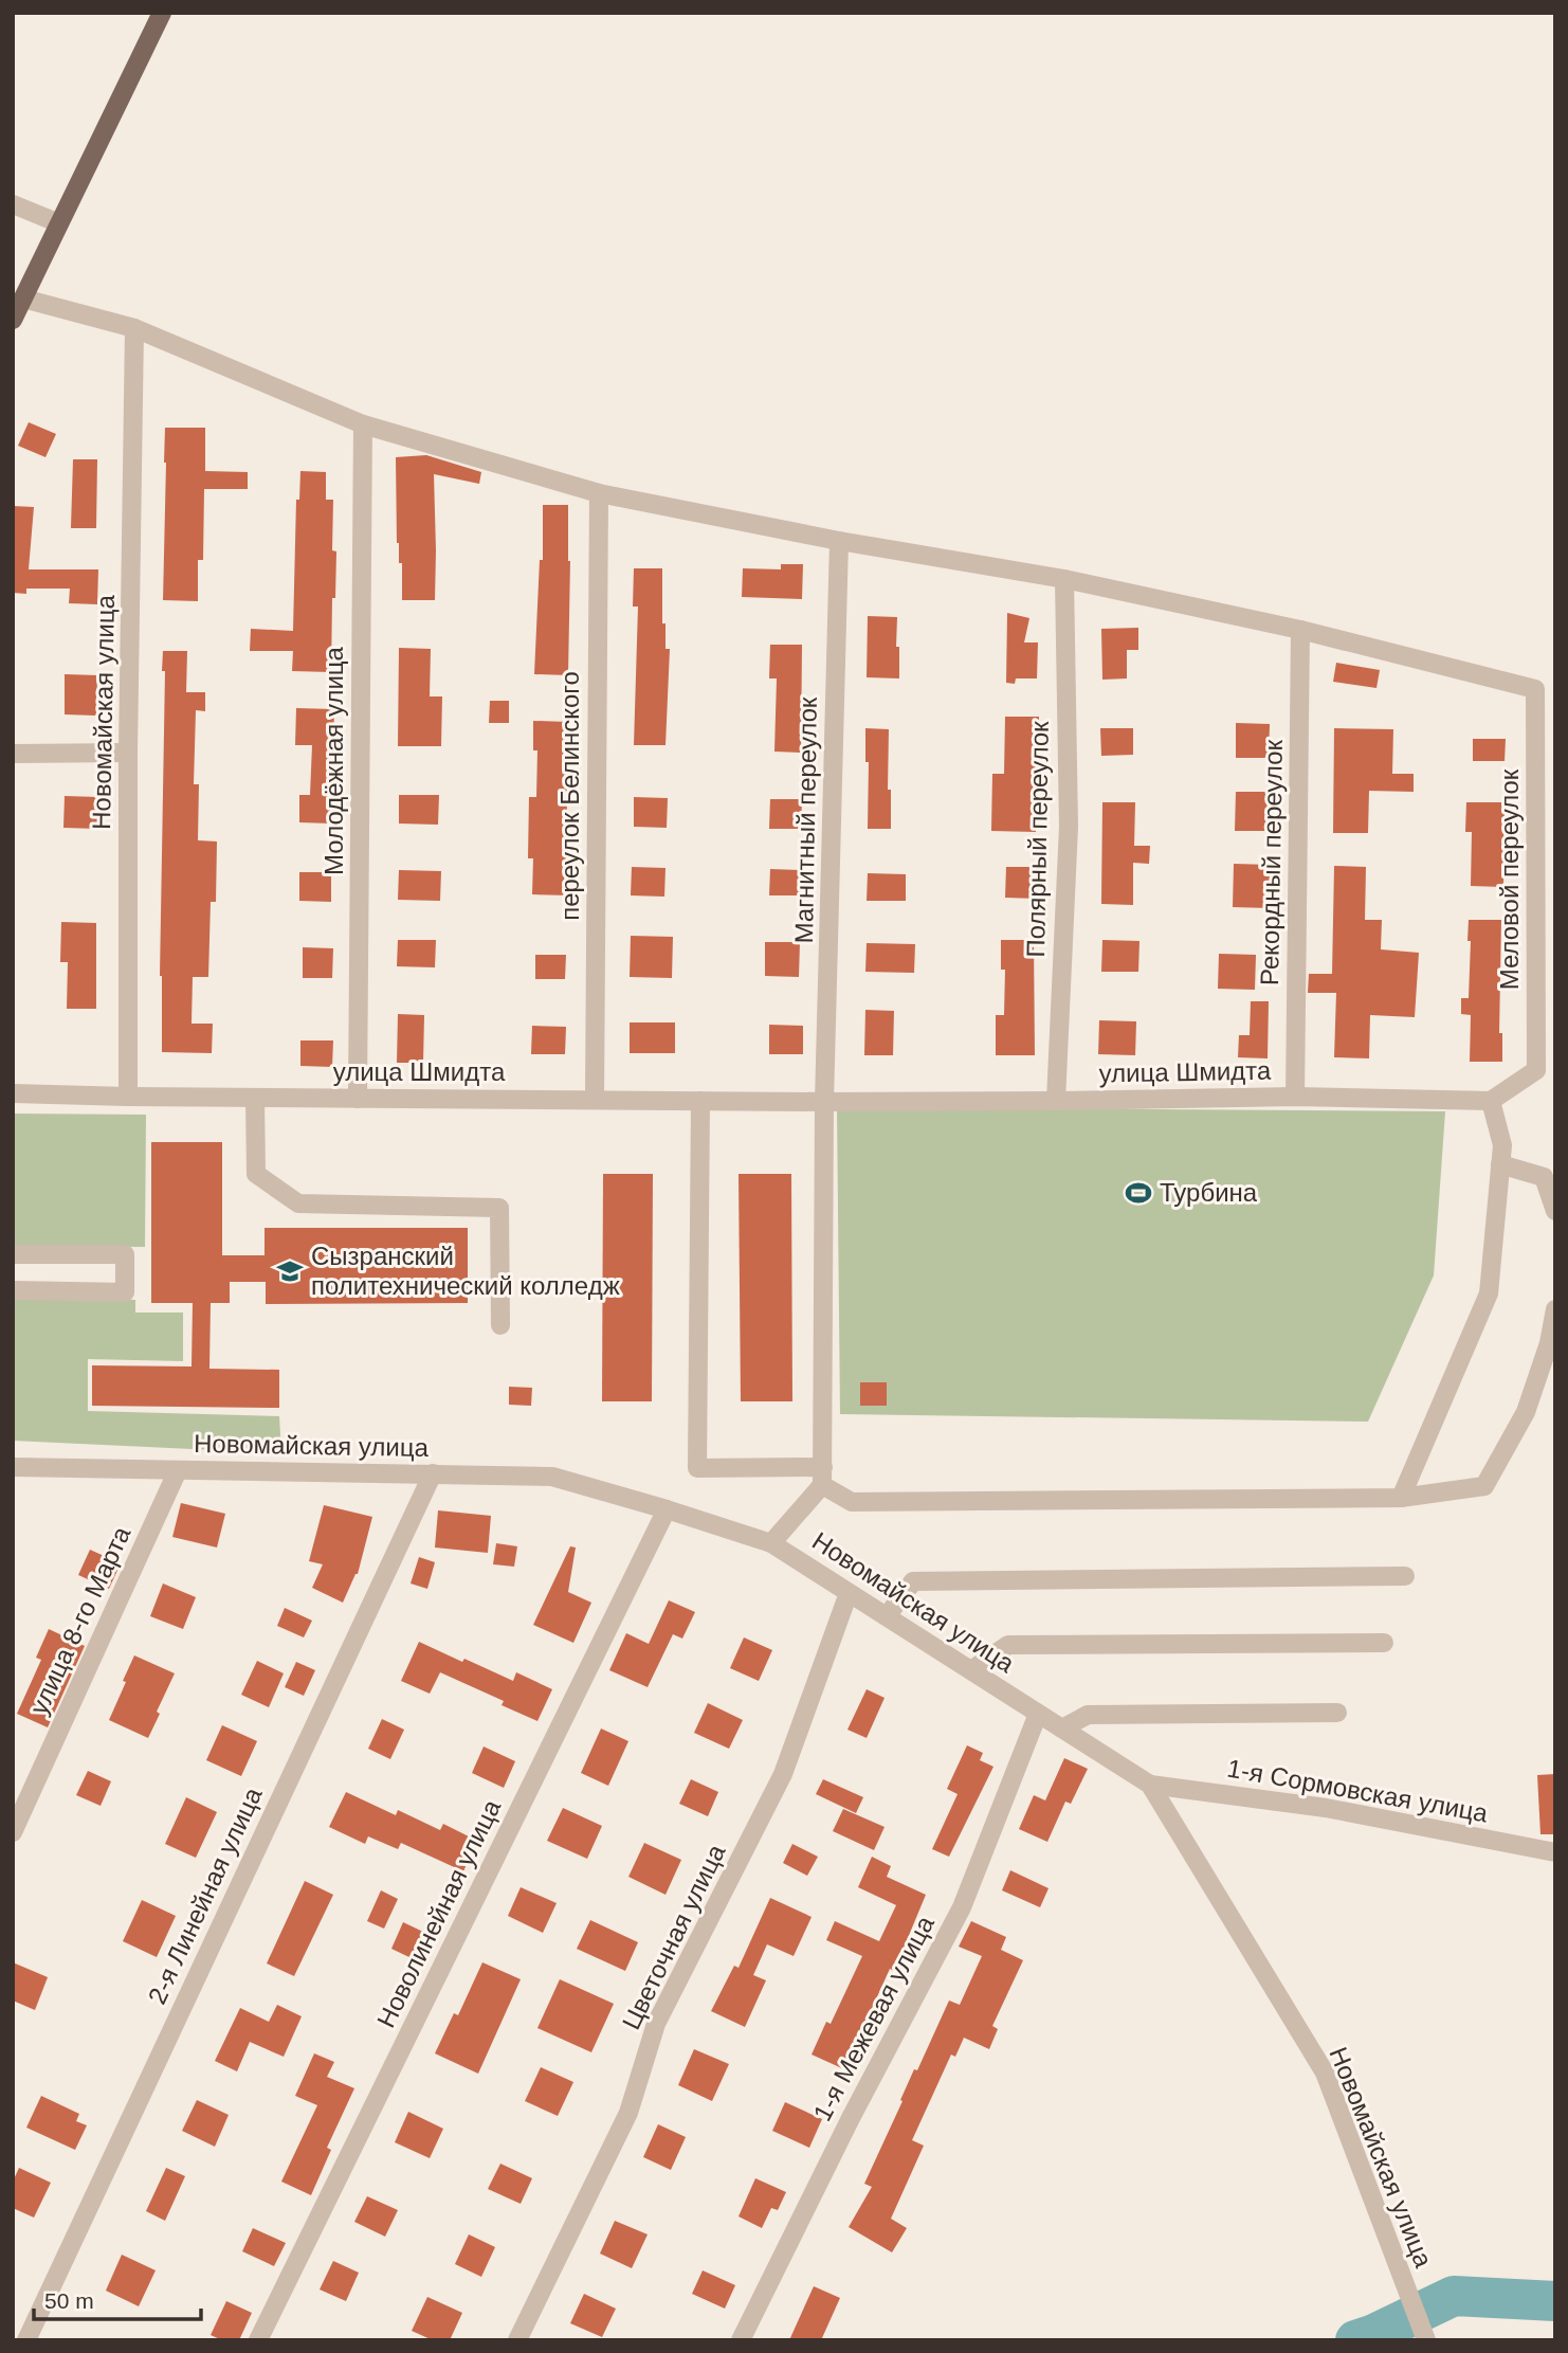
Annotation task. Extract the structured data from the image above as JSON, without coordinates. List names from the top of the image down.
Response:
{
  "streets": {
    "street": [
      "Новомайская улица",
      "Молодёжная улица",
      "переулок Белинского",
      "Магнитный переулок",
      "Полярный переулок",
      "Рекордный переулок",
      "Меловой переулок",
      "улица Шмидта",
      "улица 8-го Марта",
      "1-я Сормовская улица",
      "2-я Линейная улица",
      "Новолинейная улица",
      "Цветочная улица",
      "1-я Межевая улица"
    ]
  },
  "crossings": [
    ["Новомайская улица", "улица Шмидта"],
    ["Новомайская улица", "улица 8-го Марта"],
    ["Новомайская улица", "1-я Сормовская улица"],
    ["Новомайская улица", "2-я Линейная улица"],
    ["Новомайская улица", "Новолинейная улица"],
    ["Новомайская улица", "Цветочная улица"],
    ["Новомайская улица", "1-я Межевая улица"],
    ["Молодёжная улица", "улица Шмидта"],
    ["переулок Белинского", "улица Шмидта"],
    ["Магнитный переулок", "улица Шмидта"],
    ["Полярный переулок", "улица Шмидта"],
    ["Рекордный переулок", "Меловой переулок"],
    ["Рекордный переулок", "улица Шмидта"],
    ["Меловой переулок", "улица Шмидта"]
  ],
  "places": {
    "sports": ["Турбина"],
    "school or university": ["Сызранский политехнический колледж"]
  },
  "scale_bar": "50 m"
}
